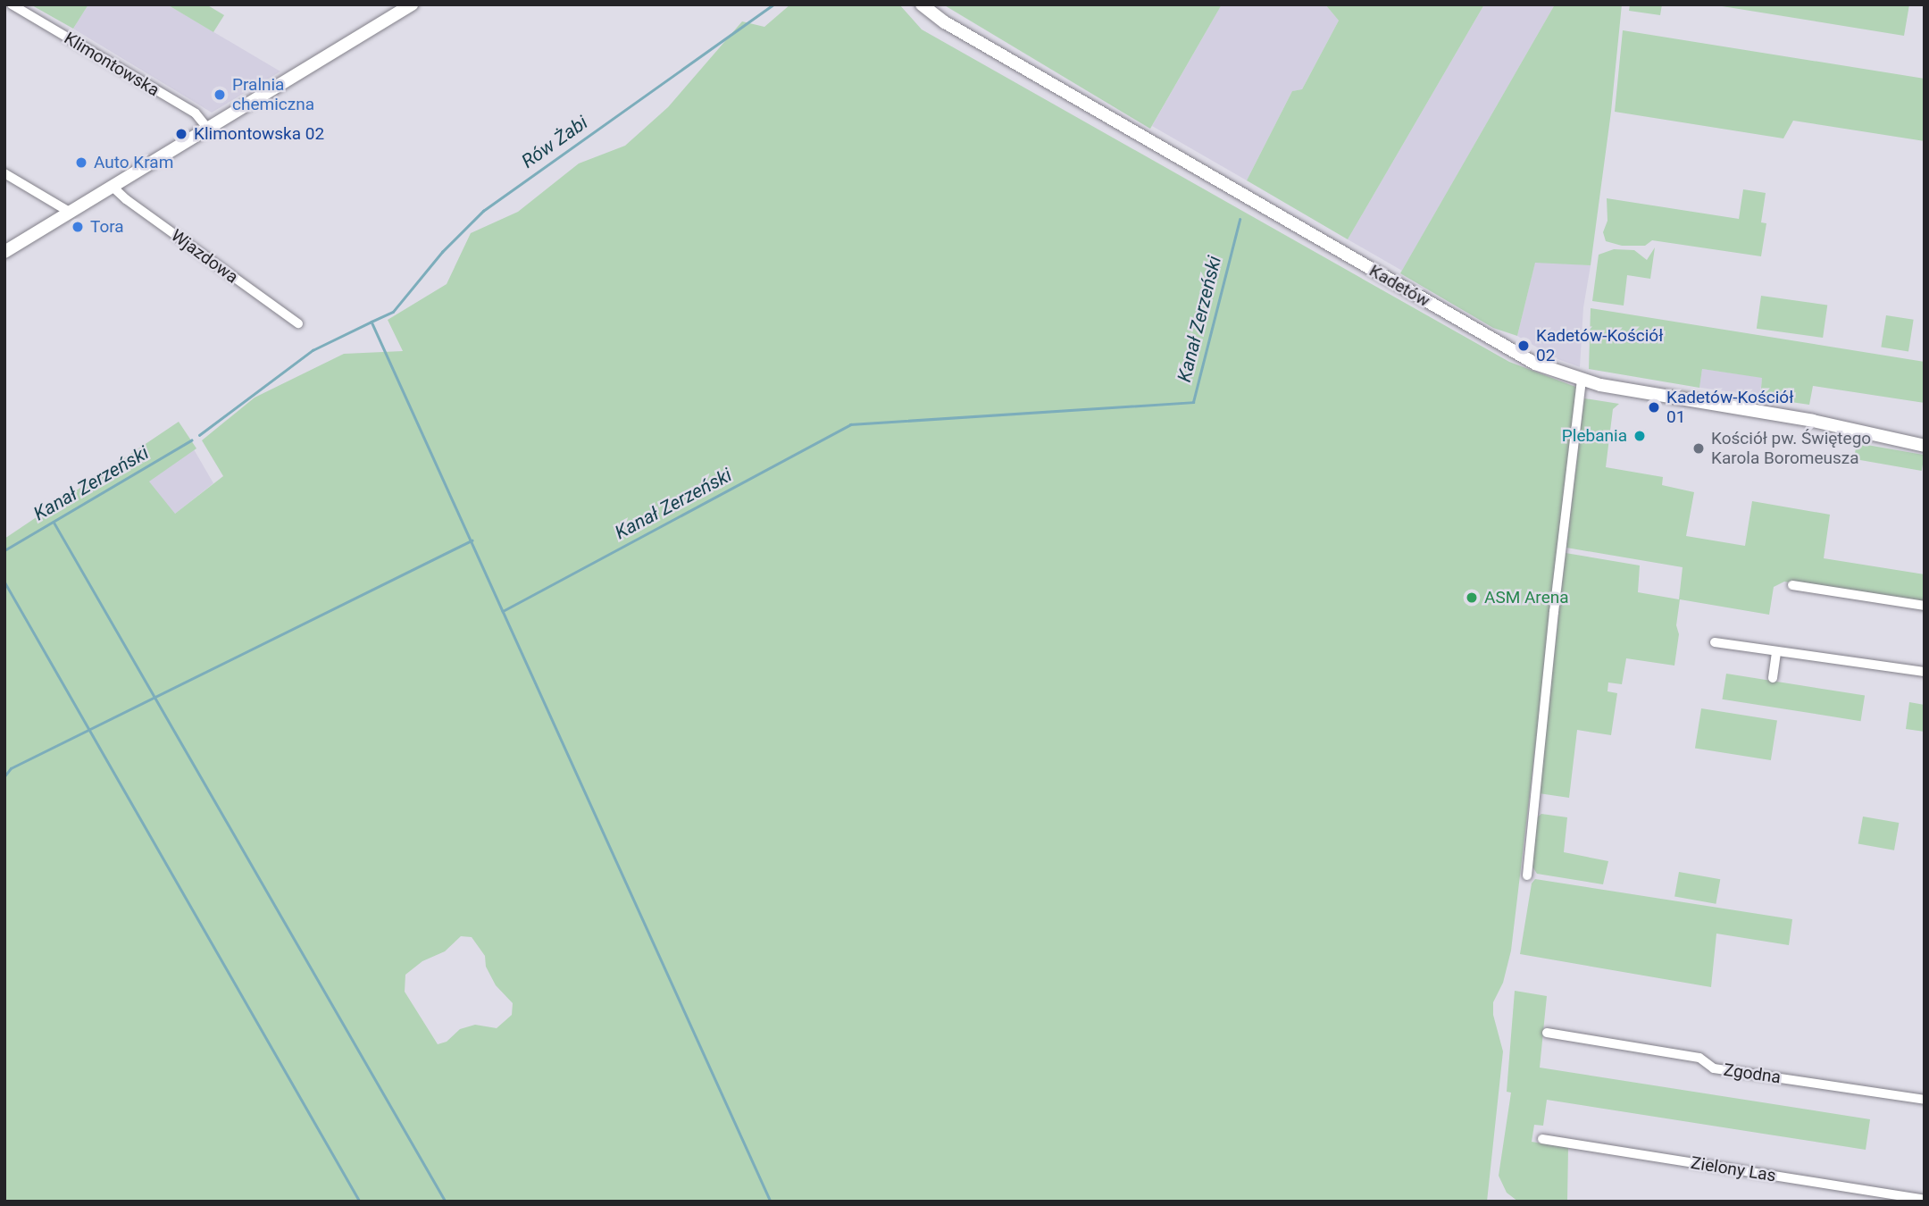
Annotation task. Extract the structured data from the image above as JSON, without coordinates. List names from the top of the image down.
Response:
{
  "streets": {
    "street": [
      "Klimontowska",
      "Wjazdowa",
      "Kadetów",
      "Zgodna",
      "Zielony Las"
    ]
  },
  "water": ["Rów Żabi", "Kanał Zerzeński"],
  "places": [
    "Pralnia chemiczna",
    "Klimontowska 02",
    "Auto Kram",
    "Tora",
    "Kadetów-Kościół 02",
    "Kadetów-Kościół 01",
    "Plebania",
    "Kościół pw. Świętego Karola Boromeusza",
    "ASM Arena"
  ]
}
